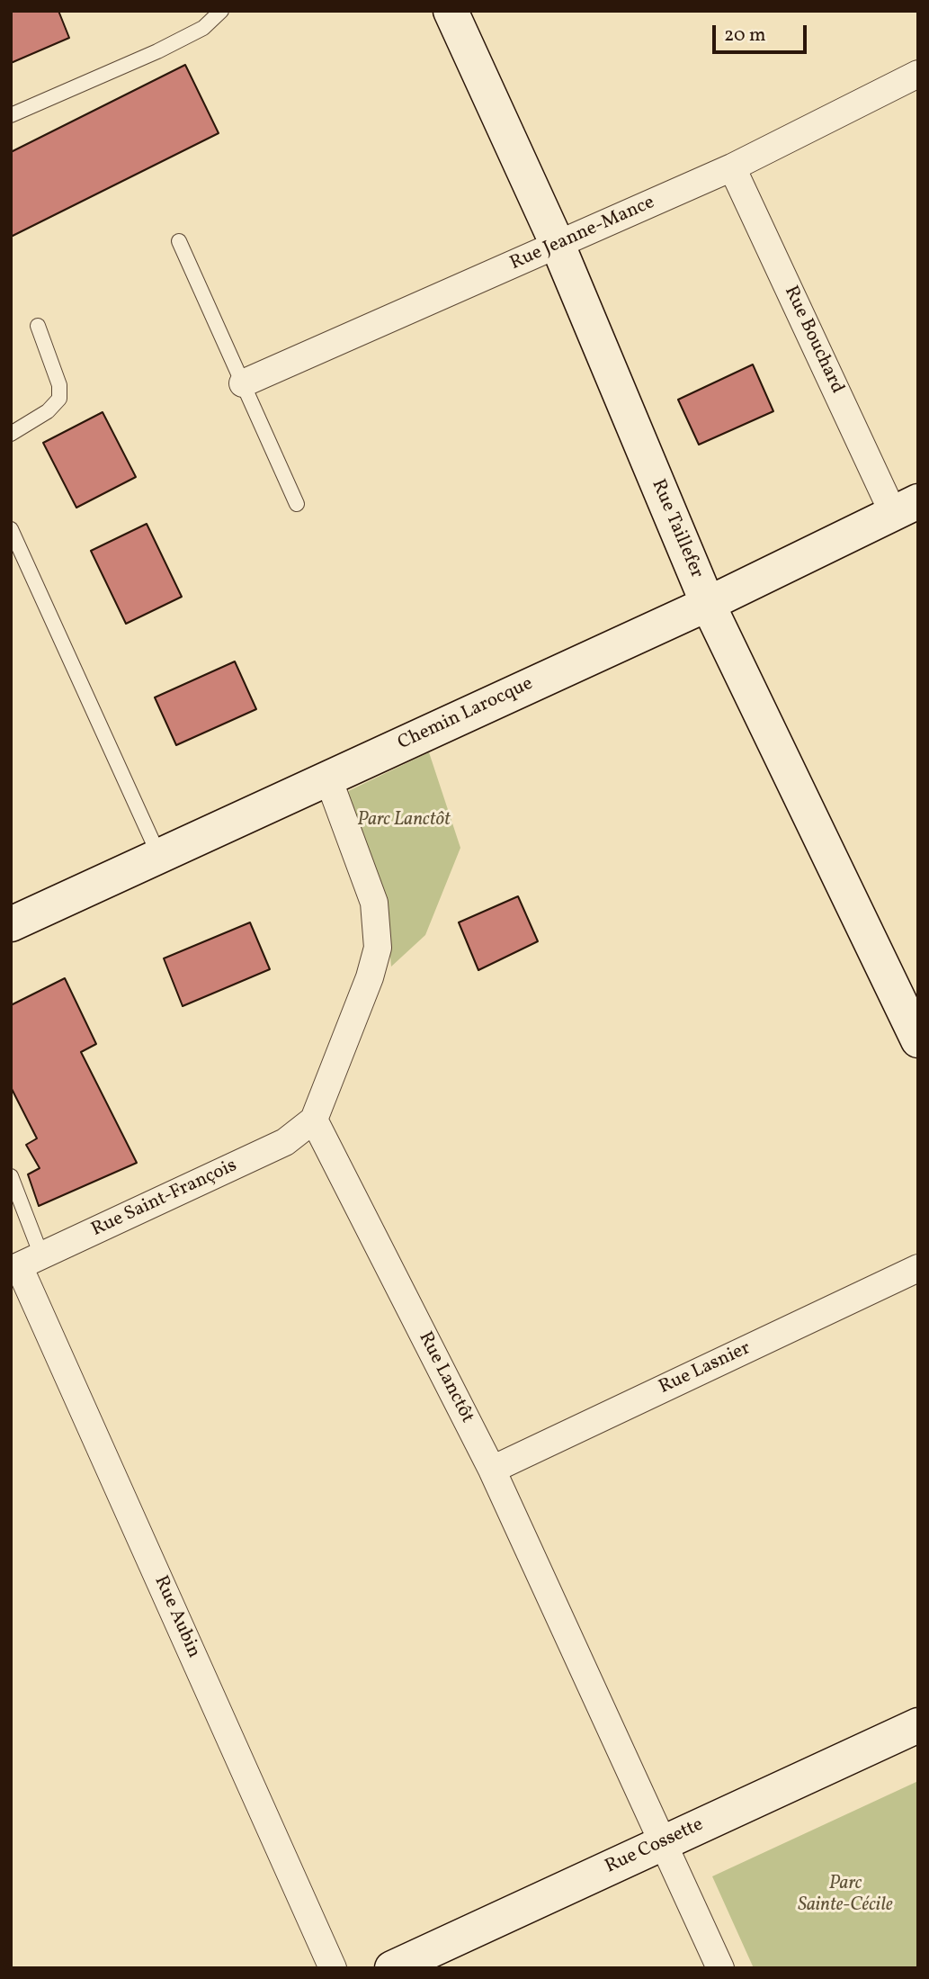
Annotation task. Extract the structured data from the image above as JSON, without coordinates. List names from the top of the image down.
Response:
{
  "streets": {
    "street": [
      "Rue Jeanne-Mance",
      "Rue Bouchard",
      "Rue Taillefer",
      "Chemin Larocque",
      "Rue Saint-François",
      "Rue Lasnier",
      "Rue Lanctôt",
      "Rue Aubin",
      "Rue Cossette"
    ]
  },
  "crossings": [
    ["Rue Jeanne-Mance", "Rue Bouchard"],
    ["Rue Jeanne-Mance", "Rue Taillefer"],
    ["Rue Bouchard", "Chemin Larocque"],
    ["Rue Taillefer", "Chemin Larocque"],
    ["Rue Saint-François", "Rue Lanctôt"],
    ["Rue Saint-François", "Rue Aubin"],
    ["Rue Lasnier", "Rue Lanctôt"],
    ["Rue Lanctôt", "Rue Cossette"]
  ],
  "parks": ["Parc Lanctôt", "Parc Sainte-Cécile"],
  "scale_bar": "20 m"
}
